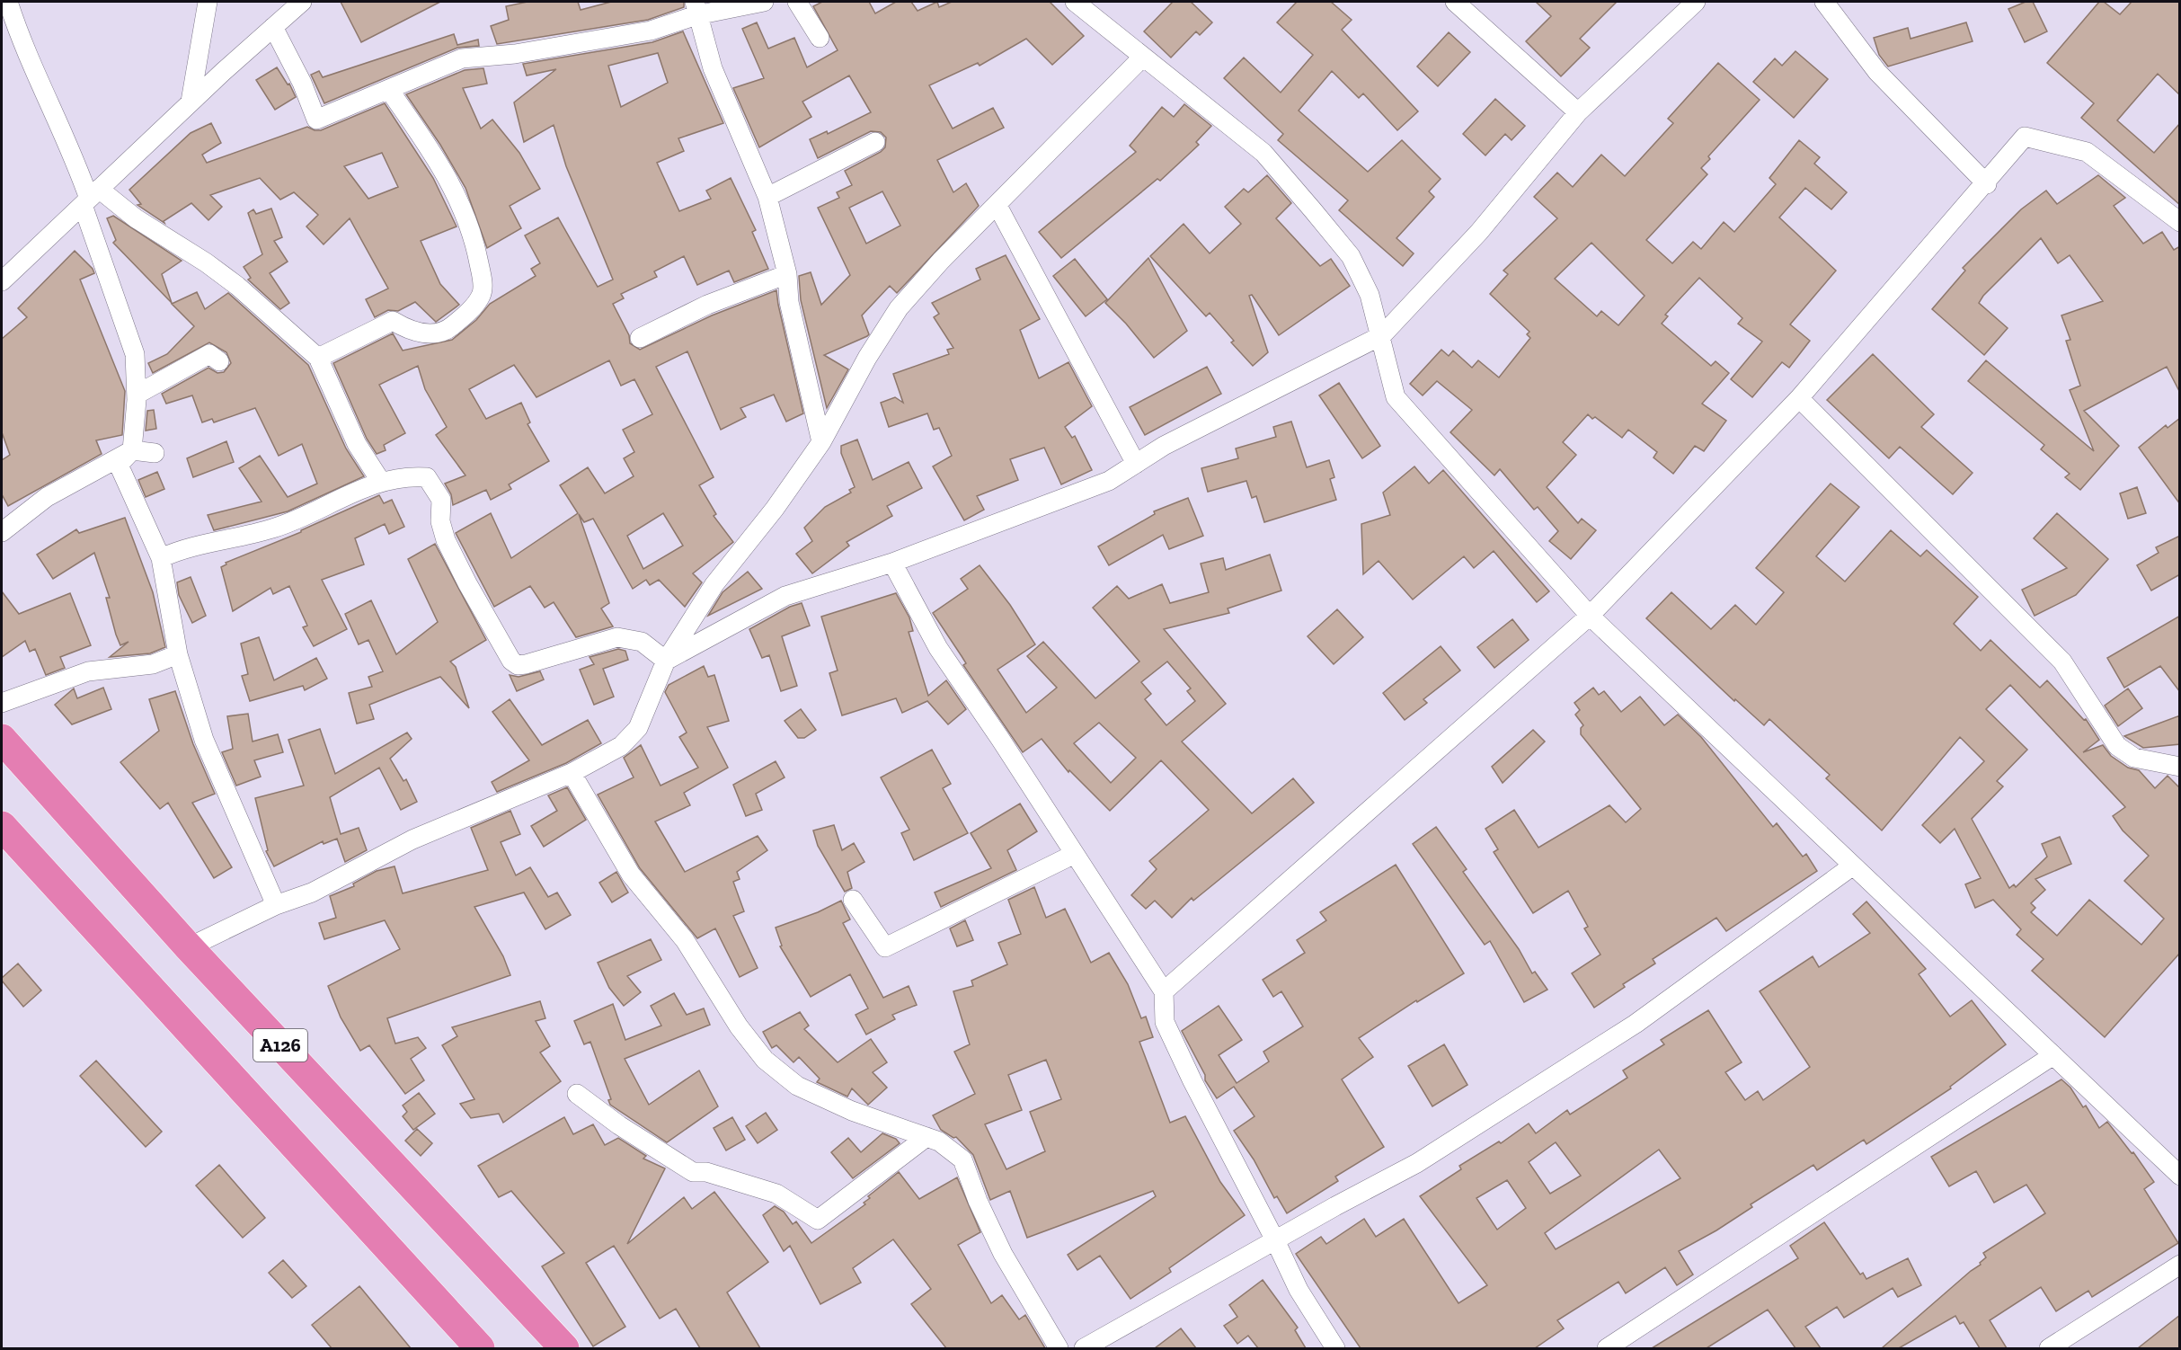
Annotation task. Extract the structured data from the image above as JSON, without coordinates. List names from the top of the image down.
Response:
{
  "streets": {
    "highway": ["A126"]
  }
}
